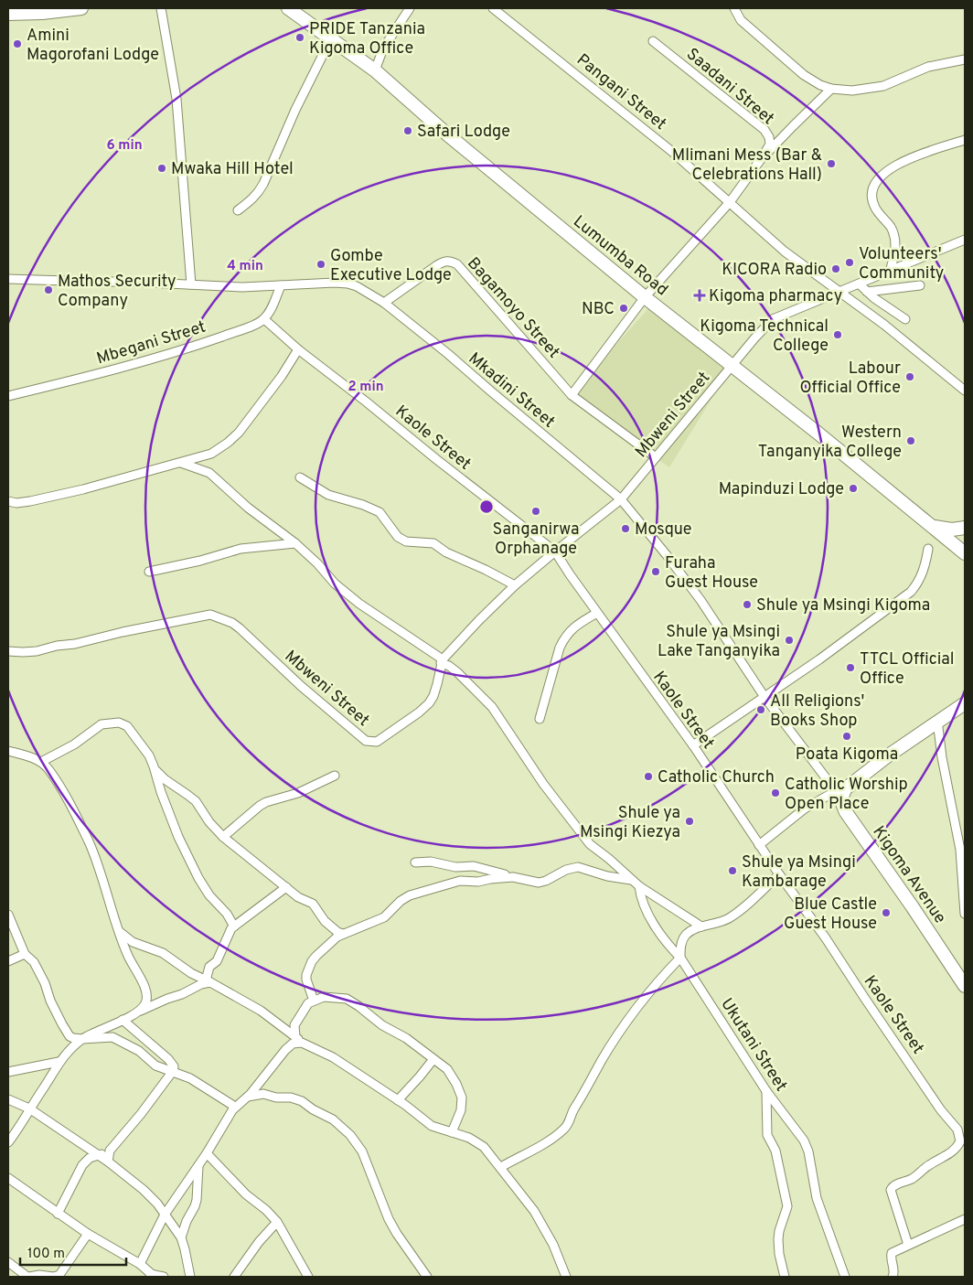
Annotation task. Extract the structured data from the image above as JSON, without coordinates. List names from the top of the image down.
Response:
{
  "streets": {
    "main road": ["Lumumba Road", "Kigoma Avenue"],
    "street": [
      "Saadani Street",
      "Pangani Street",
      "Bagamoyo Street",
      "Mbegani Street",
      "Mkadini Street",
      "Mbweni Street",
      "Kaole Street",
      "Ukutani Street"
    ]
  },
  "crossings": [
    ["Saadani Street", "Pangani Street"],
    ["Saadani Street", "Lumumba Road"],
    ["Saadani Street", "Bagamoyo Street"],
    ["Pangani Street", "Mbweni Street"],
    ["Lumumba Road", "Mbweni Street"],
    ["Bagamoyo Street", "Mkadini Street"],
    ["Bagamoyo Street", "Mbweni Street"],
    ["Mbegani Street", "Kaole Street"],
    ["Mkadini Street", "Mbweni Street"],
    ["Mbweni Street", "Kaole Street"]
  ],
  "places": {
    "other": [
      "PRIDE Tanzania Kigoma Office",
      "Amini Magorofani Lodge",
      "Safari Lodge",
      "Mlimani Mess (Bar & Celebrations Hall)",
      "Mwaka Hill Hotel",
      "Volunteers' Community",
      "Gombe Executive Lodge",
      "KICORA Radio",
      "Mathos Security Company",
      "NBC",
      "Kigoma Technical College",
      "Labour Official Office",
      "Western Tanganyika College",
      "Mapinduzi Lodge",
      "Sanganirwa Orphanage",
      "Mosque",
      "Furaha Guest House",
      "Shule ya Msingi Kigoma",
      "Shule ya Msingi Lake Tanganyika",
      "TTCL Official Office",
      "All Religions' Books Shop",
      "Poata Kigoma",
      "Catholic Church",
      "Catholic Worship Open Place",
      "Shule ya Msingi Kiezya",
      "Shule ya Msingi Kambarage",
      "Blue Castle Guest House"
    ],
    "health": ["Kigoma pharmacy"]
  },
  "scale_bar": "100 m",
  "rings": ["6 min", "4 min", "2 min"]
}
